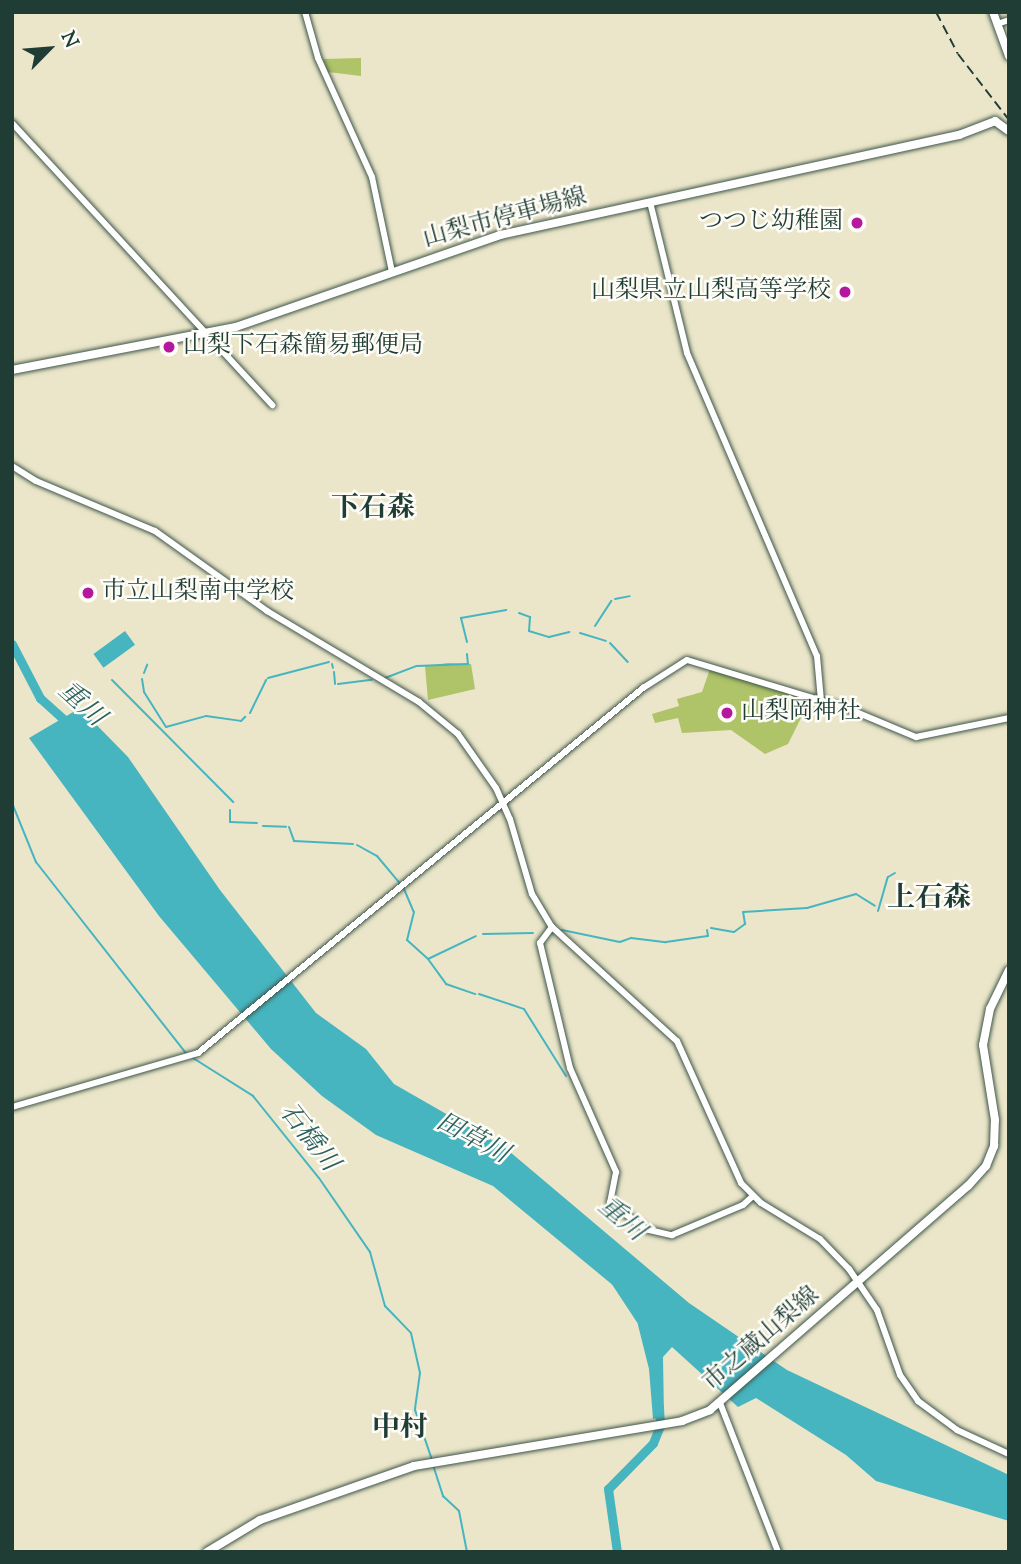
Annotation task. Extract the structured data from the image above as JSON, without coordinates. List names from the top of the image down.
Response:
{
  "streets": {
    "main road": ["山梨市停車場線", "市之蔵山梨線"]
  },
  "districts": ["下石森", "上石森", "中村"],
  "water": ["重川", "石橋川", "田草川"],
  "places": [
    "つつじ幼稚園",
    "山梨県立山梨高等学校",
    "山梨下石森簡易郵便局",
    "市立山梨南中学校",
    "山梨岡神社"
  ],
  "north": "top right"
}
